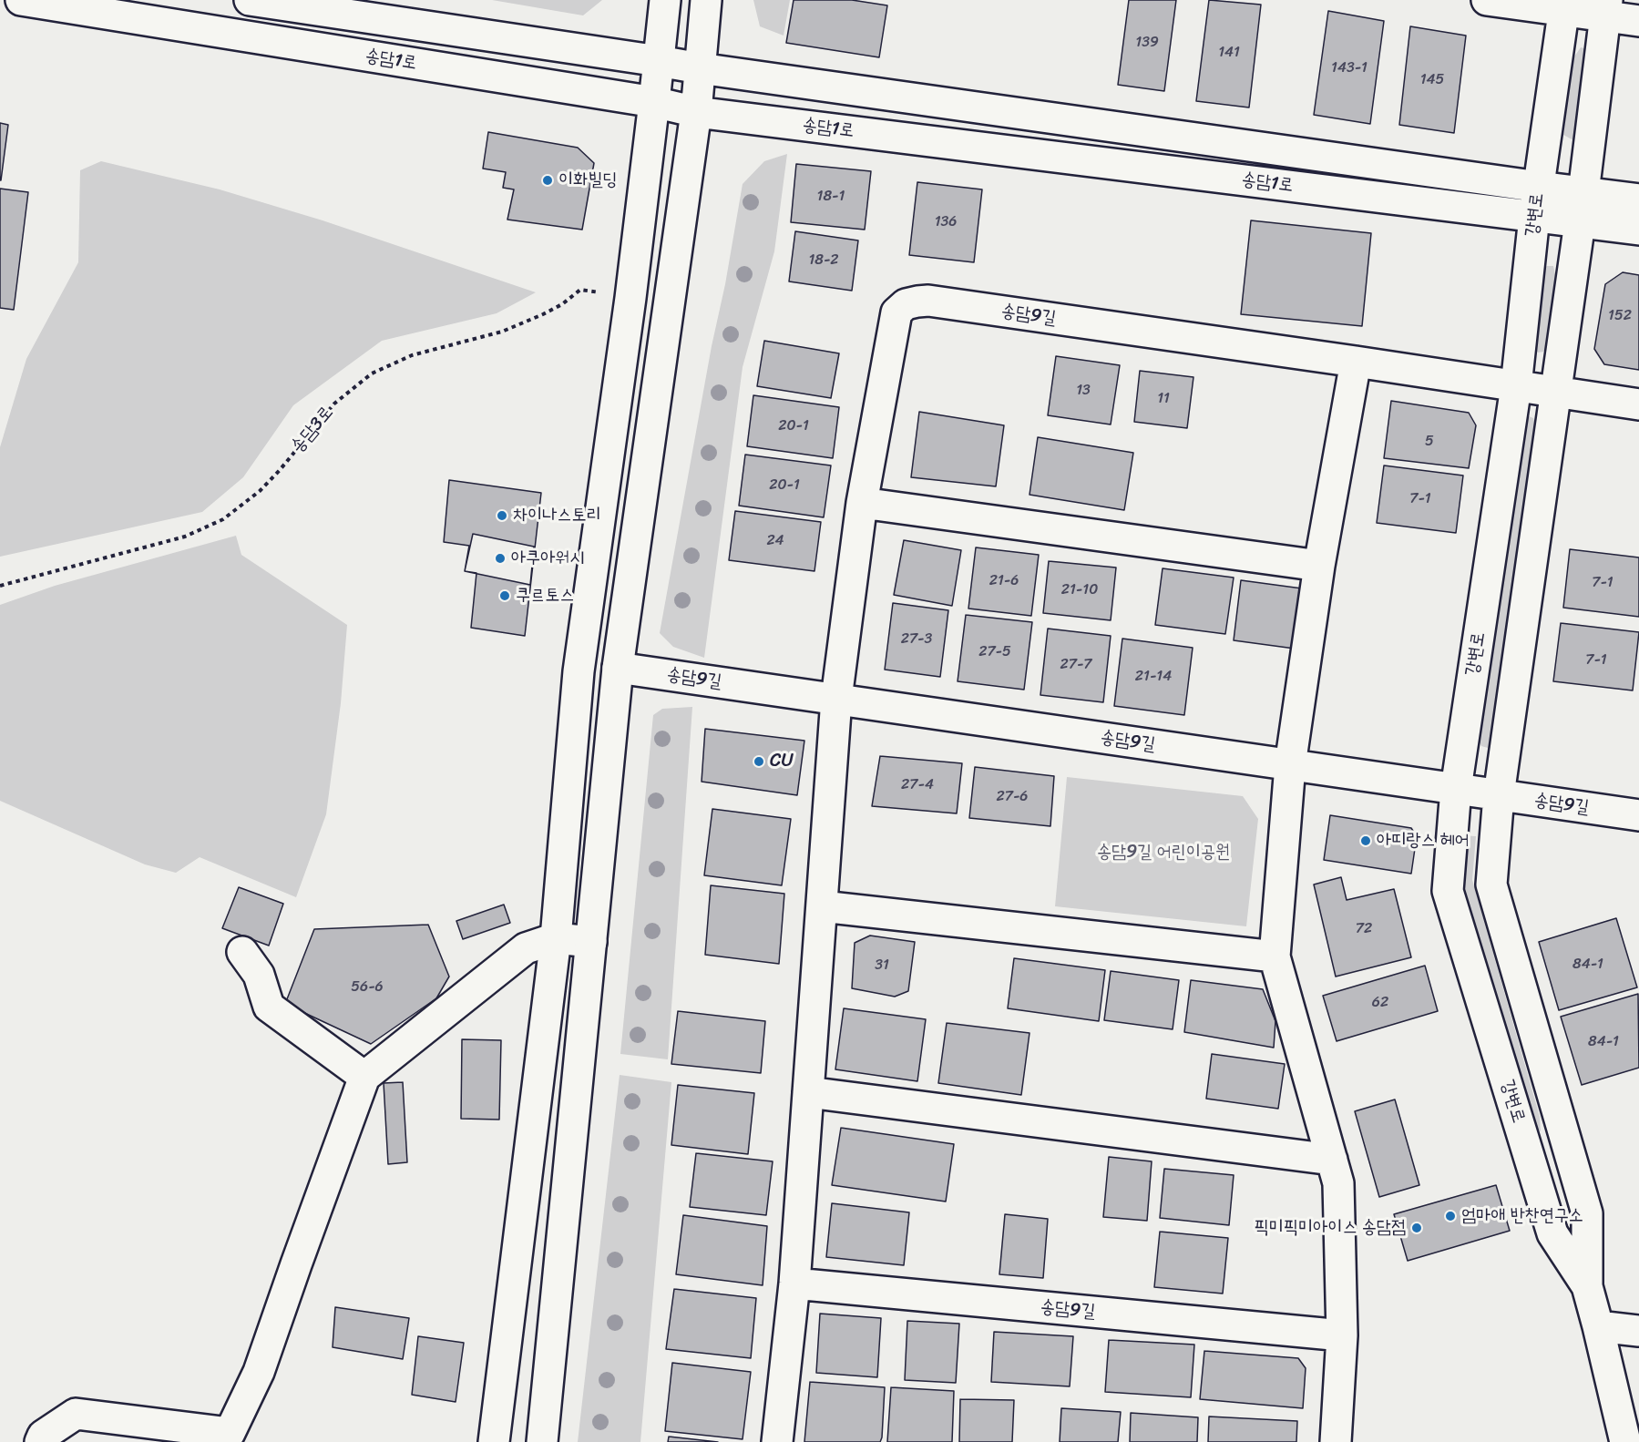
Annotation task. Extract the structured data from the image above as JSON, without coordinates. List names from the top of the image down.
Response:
{
  "streets": {
    "main road": ["송담1로", "강변로", "송담9길"],
    "path": ["송담3로"]
  },
  "crossings": [
    ["송담1로", "강변로"],
    ["강변로", "송담9길"]
  ],
  "parks": ["송담9길 어린이공원"],
  "places": [
    "이화빌딩",
    "차이나스토리",
    "아쿠아워시",
    "쿠르토스",
    "CU",
    "아띠랑스 헤어",
    "엄마애 반찬연구소",
    "픽미픽미아이스 송담점"
  ],
  "house_numbers": [
    "139",
    "141",
    "143-1",
    "145",
    "18-1",
    "136",
    "18-2",
    "152",
    "13",
    "11",
    "20-1",
    "5",
    "20-1",
    "7-1",
    "24",
    "21-6",
    "7-1",
    "21-10",
    "27-3",
    "27-5",
    "7-1",
    "27-7",
    "21-14",
    "27-4",
    "27-6",
    "72",
    "84-1",
    "31",
    "56-6",
    "62",
    "84-1"
  ]
}
